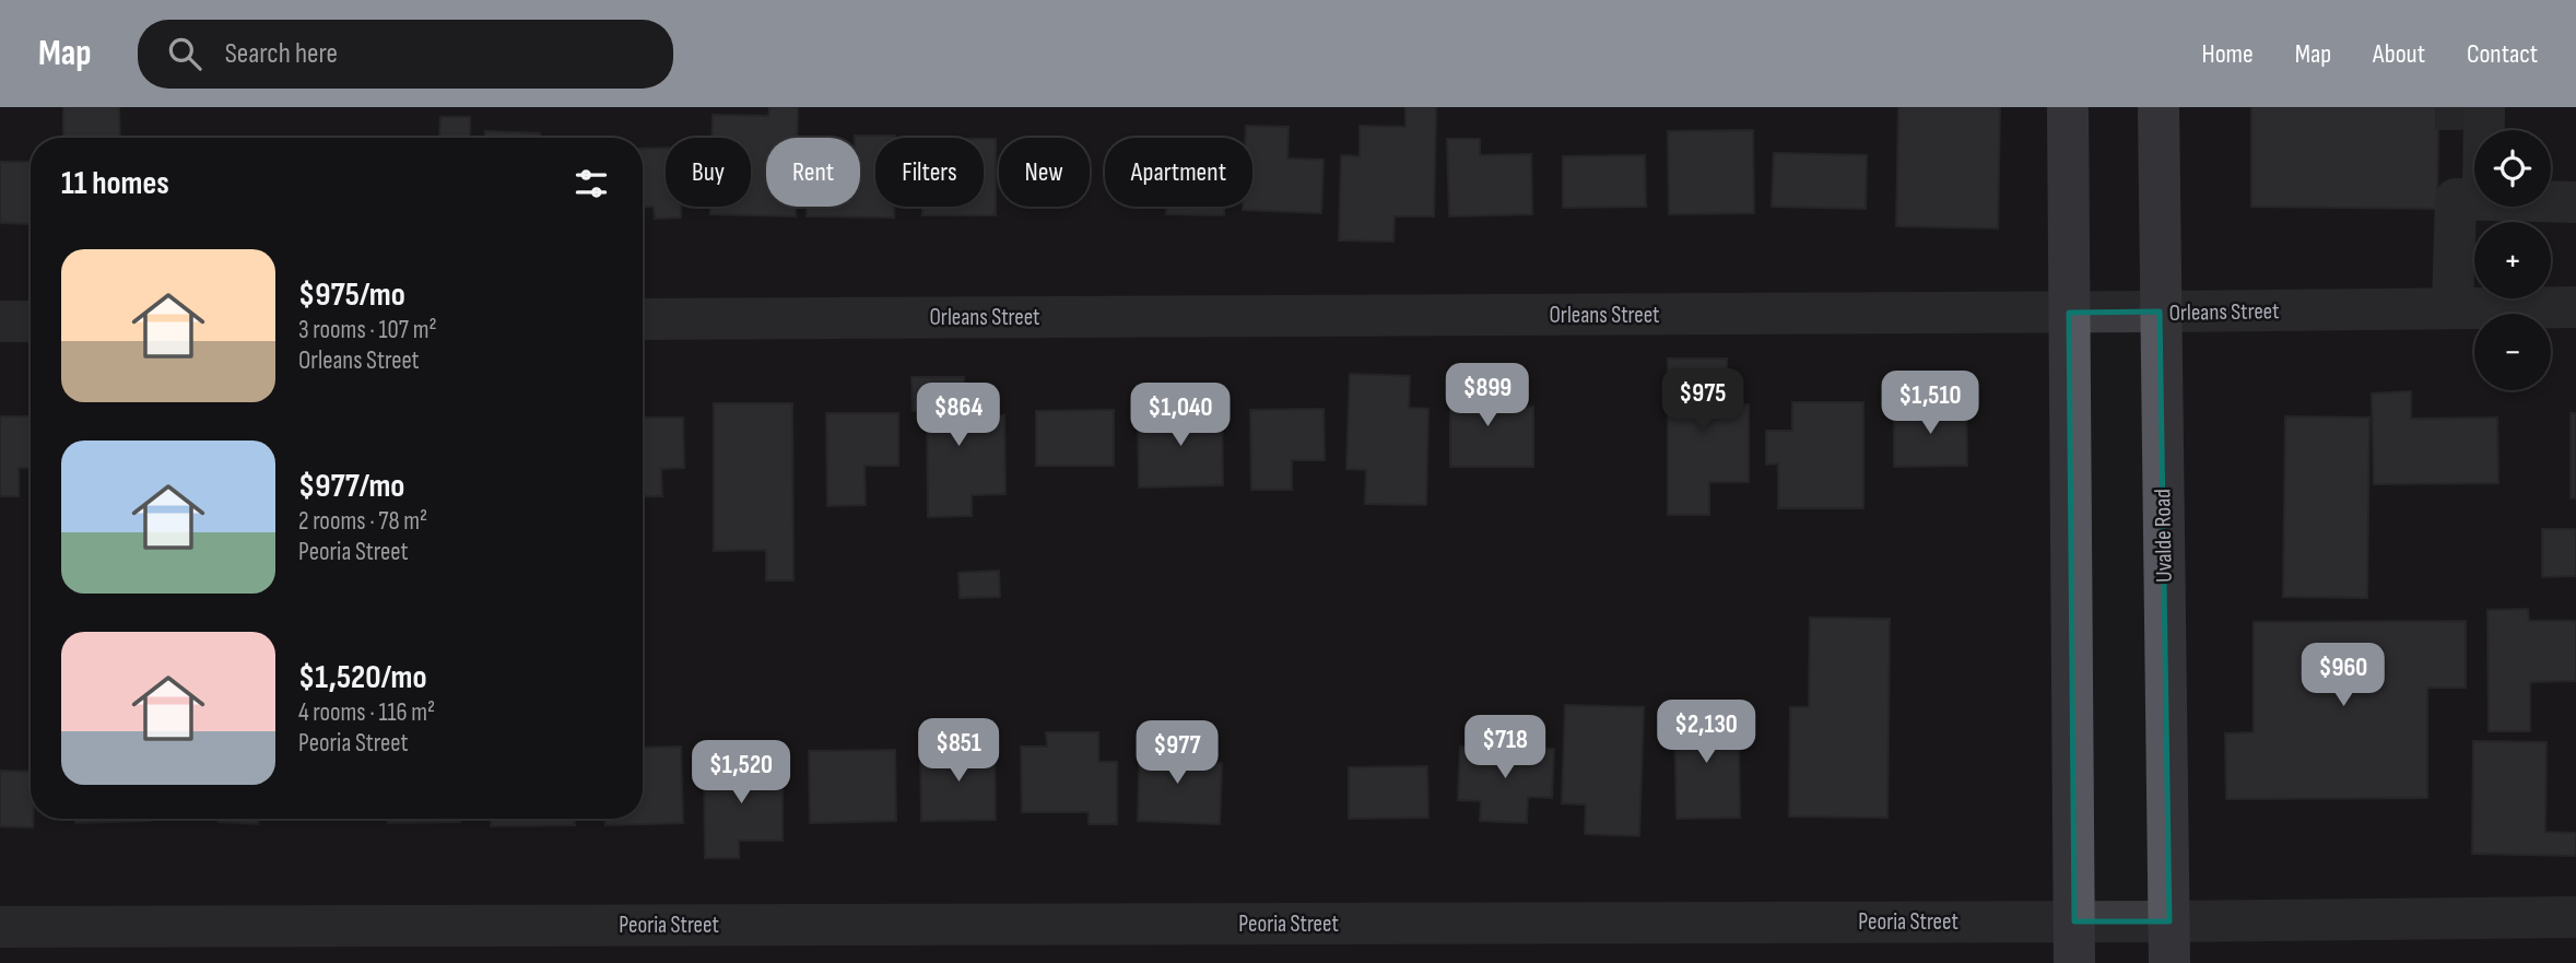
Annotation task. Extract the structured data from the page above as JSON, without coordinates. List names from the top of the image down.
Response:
{
  "streets": {
    "main road": ["Uvalde Road"],
    "street": ["Orleans Street", "Peoria Street"]
  },
  "crossings": [
    ["Orleans Street", "Uvalde Road"],
    ["Uvalde Road", "Peoria Street"]
  ],
  "page": {
    "header": "Map",
    "search": "Search here",
    "nav": [
      "Home",
      "Map",
      "About",
      "Contact"
    ],
    "map_buttons": ["+", "−"],
    "chip": [
      "Buy",
      "Rent",
      "Filters",
      "New",
      "Apartment"
    ],
    "heading": "11 homes",
    "list": [
      {
        "name": "$975/mo",
        "note": "3 rooms · 107 m² · Orleans Street"
      },
      {
        "name": "$977/mo",
        "note": "2 rooms · 78 m² · Peoria Street"
      },
      {
        "name": "$1,520/mo",
        "note": "4 rooms · 116 m² · Peoria Street"
      }
    ],
    "price": [
      "$899",
      "$975",
      "$1,510",
      "$864",
      "$1,040",
      "$960",
      "$2,130",
      "$718",
      "$851",
      "$977",
      "$1,520"
    ]
  }
}
